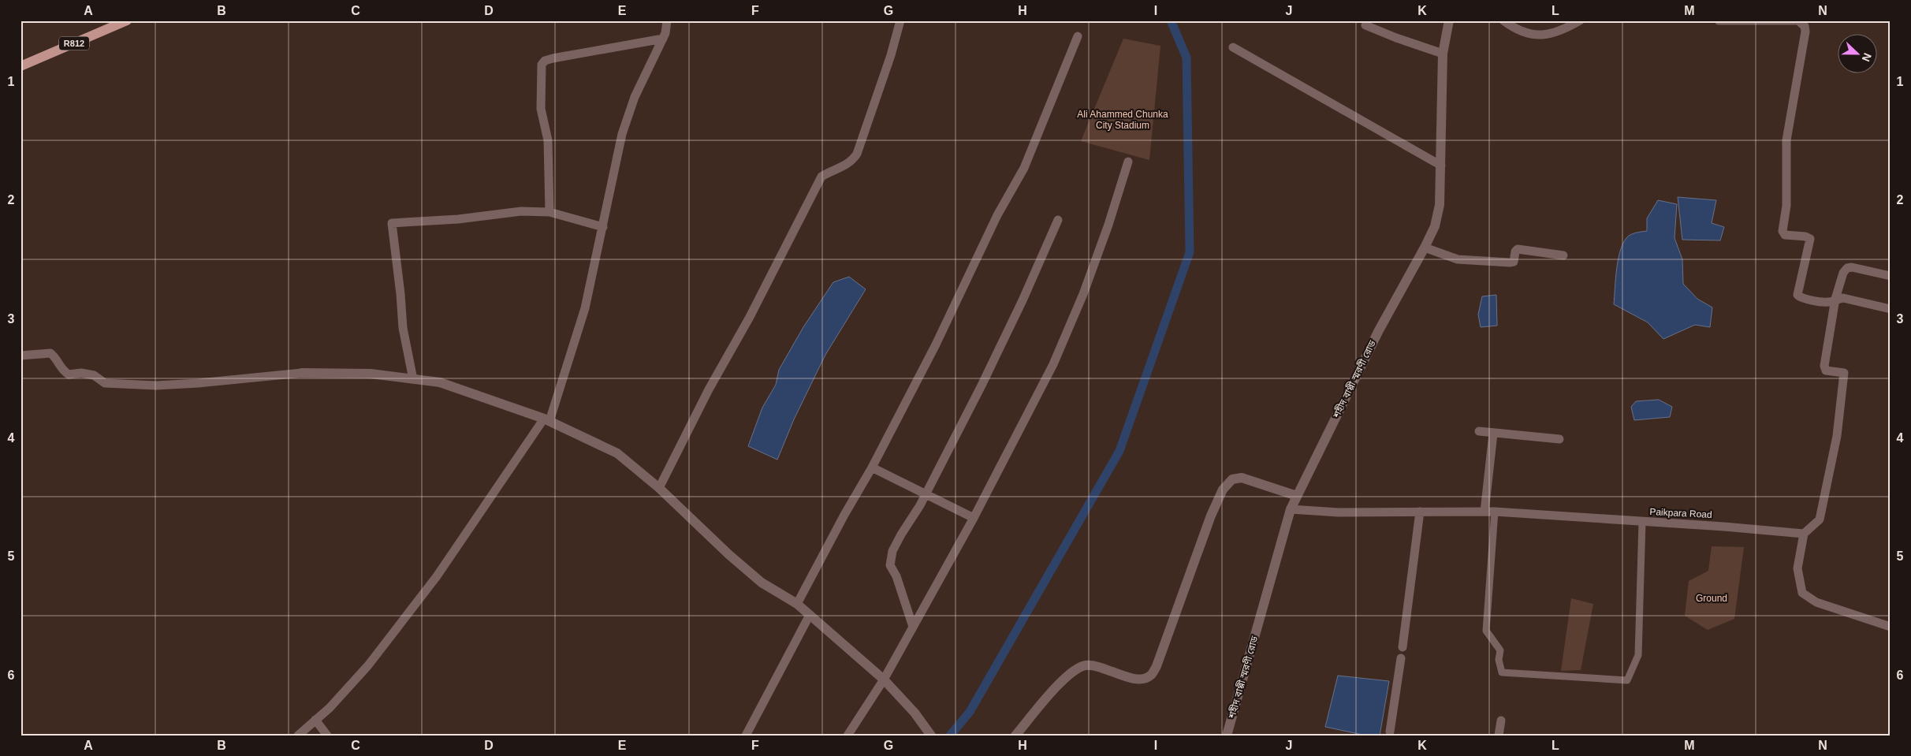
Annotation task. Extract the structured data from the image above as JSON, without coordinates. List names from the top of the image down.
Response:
{
  "streets": {
    "main road": ["R812"],
    "street": ["শহীদ বাপ্পী স্মরণী রোড", "Paikpara Road"]
  },
  "crossings": [
    ["শহীদ বাপ্পী স্মরণী রোড", "Paikpara Road"]
  ],
  "parks": ["Ali Ahammed Chunka City Stadium", "Ground"],
  "north": "right",
  "grid": {
    "columns": [
      "A",
      "B",
      "C",
      "D",
      "E",
      "F",
      "G",
      "H",
      "I",
      "J",
      "K",
      "L",
      "M",
      "N"
    ],
    "rows": [
      "1",
      "2",
      "3",
      "4",
      "5",
      "6"
    ]
  }
}
